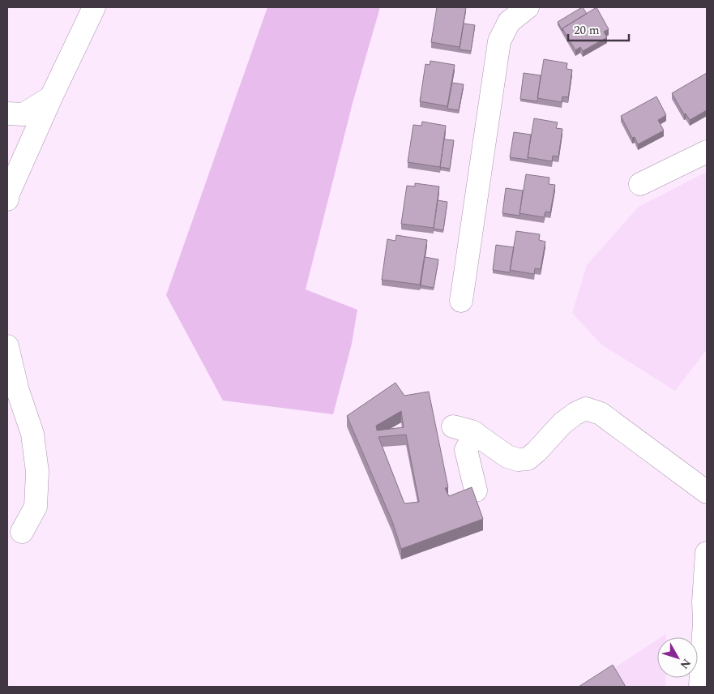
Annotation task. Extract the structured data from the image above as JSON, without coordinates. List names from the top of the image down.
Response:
{
  "scale_bar": "20 m",
  "north": "bottom right"
}
